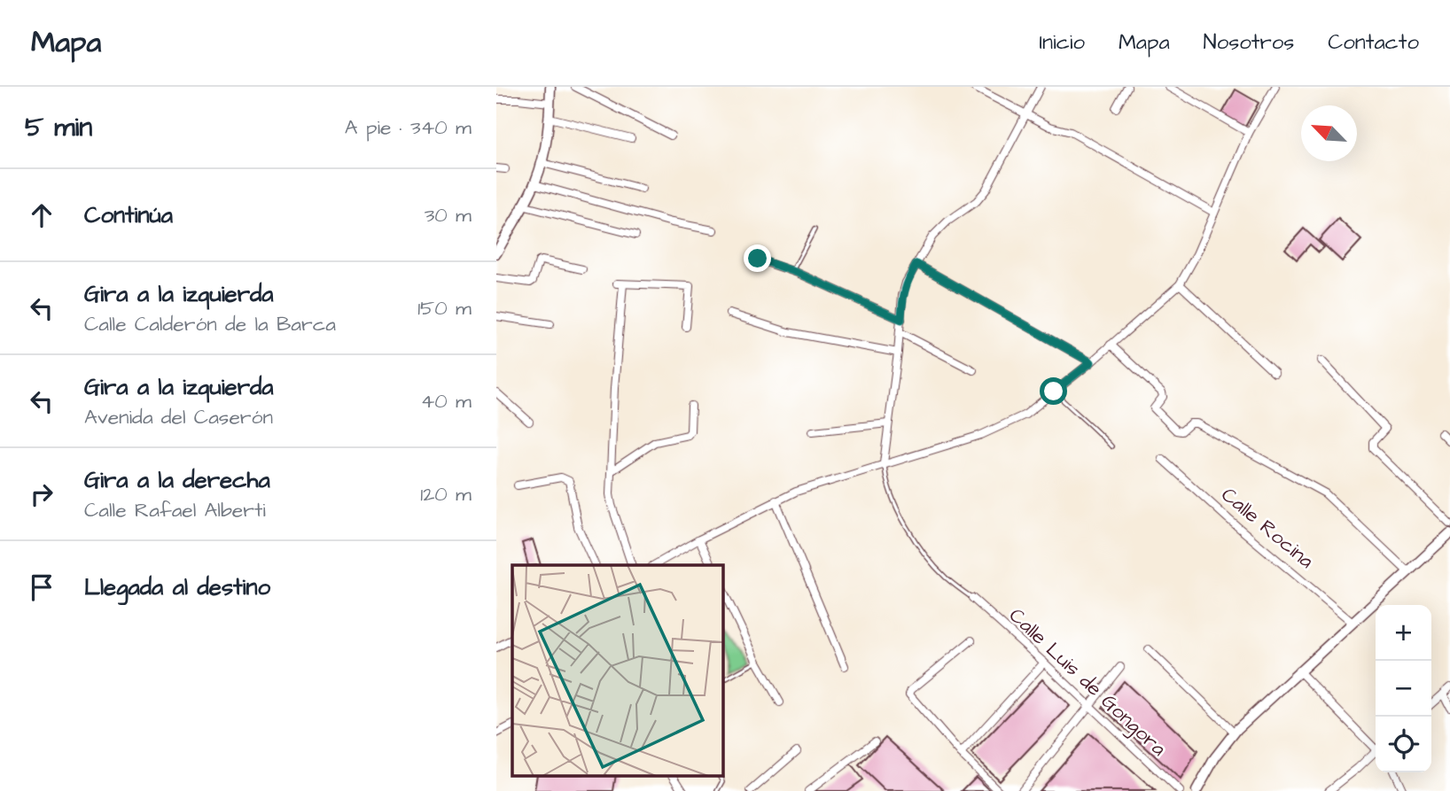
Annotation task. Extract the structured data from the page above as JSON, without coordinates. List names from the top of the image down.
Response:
{
  "streets": {
    "street": ["Calle Rocina", "Calle Luis de Gongora"]
  },
  "north": "top left",
  "page": {
    "header": "Mapa",
    "nav": [
      "Inicio",
      "Mapa",
      "Nosotros",
      "Contacto"
    ],
    "heading": ["5 min", "A pie · 340 m"],
    "list": [
      ["Continúa", "30 m"],
      ["Gira a la izquierda", "Calle Calderón de la Barca", "150 m"],
      ["Gira a la izquierda", "Avenida del Caserón", "40 m"],
      ["Gira a la derecha", "Calle Rafael Alberti", "120 m"],
      "Llegada al destino"
    ],
    "map_buttons": ["+", "−"]
  }
}
